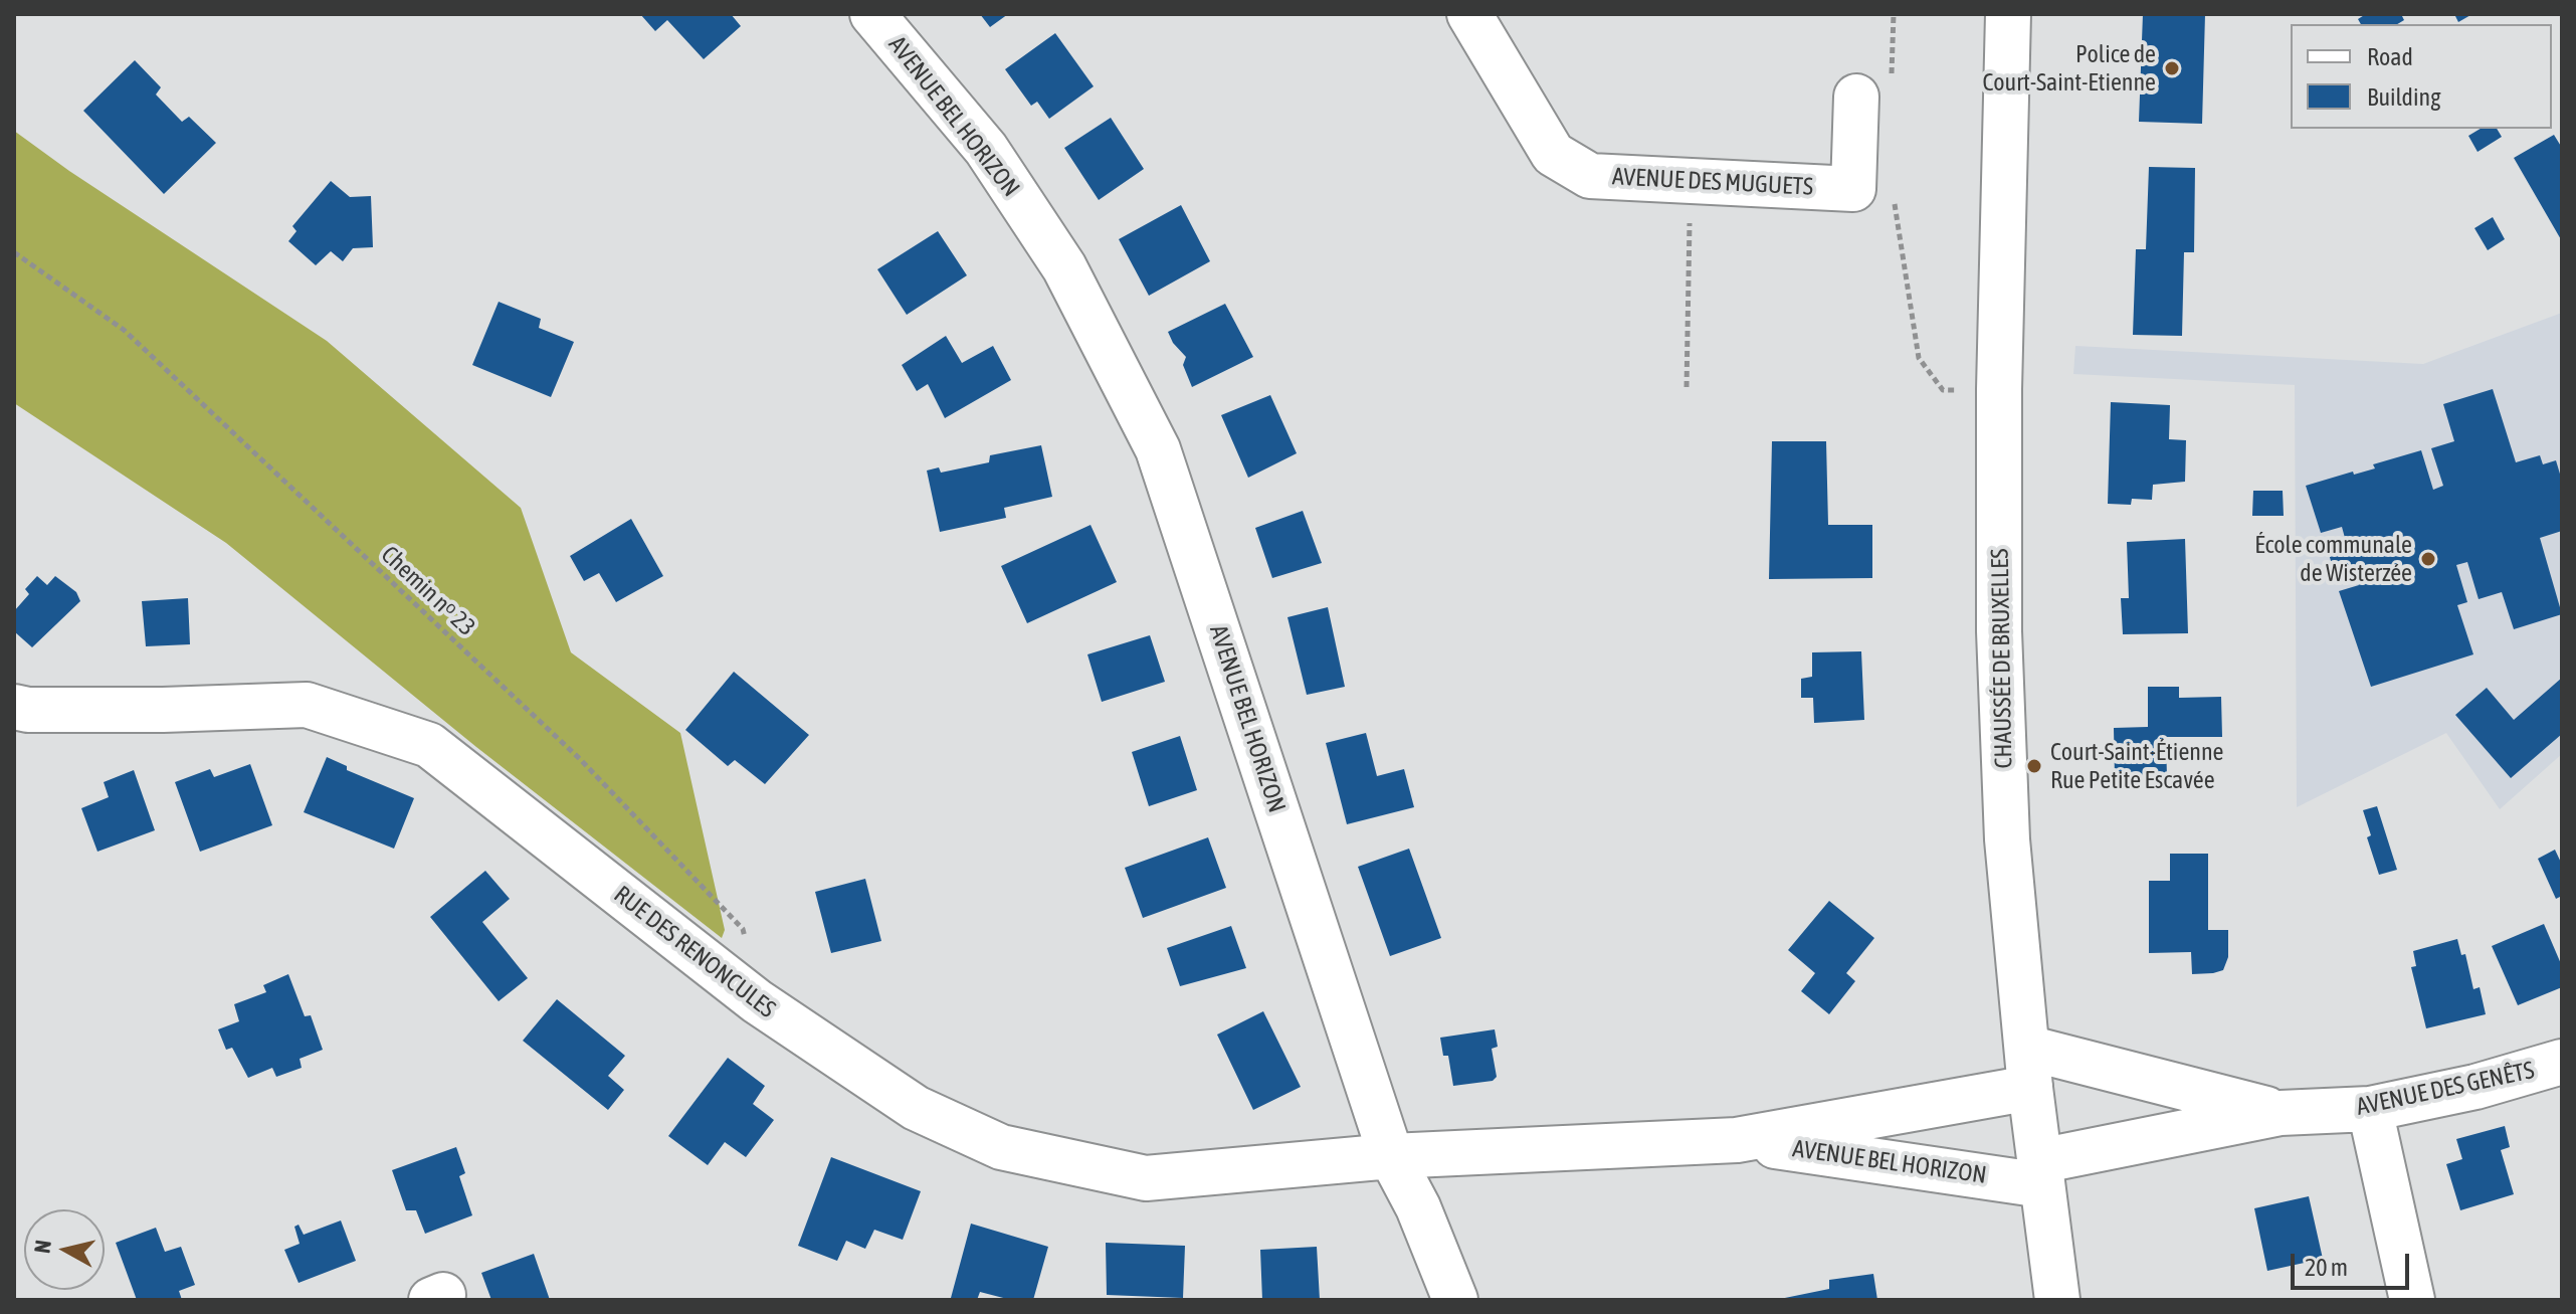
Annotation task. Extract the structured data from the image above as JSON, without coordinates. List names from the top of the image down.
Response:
{
  "streets": {
    "street": [
      "AVENUE BEL HORIZON",
      "AVENUE DES MUGUETS",
      "CHAUSSÉE DE BRUXELLES",
      "RUE DES RENONCULES",
      "AVENUE DES GENÊTS"
    ],
    "path": ["Chemin nᵒ 23"]
  },
  "crossings": [
    ["AVENUE BEL HORIZON", "CHAUSSÉE DE BRUXELLES"],
    ["AVENUE BEL HORIZON", "RUE DES RENONCULES"],
    ["AVENUE BEL HORIZON", "AVENUE DES GENÊTS"],
    ["Chemin nᵒ 23", "RUE DES RENONCULES"],
    ["CHAUSSÉE DE BRUXELLES", "AVENUE DES GENÊTS"]
  ],
  "places": ["Police de Court-Saint-Etienne", "École communale de Wisterzée", "Court-Saint-Étienne Rue Petite Escavée"],
  "legend": ["Road", "Building"],
  "scale_bar": "20 m",
  "north": "left"
}
